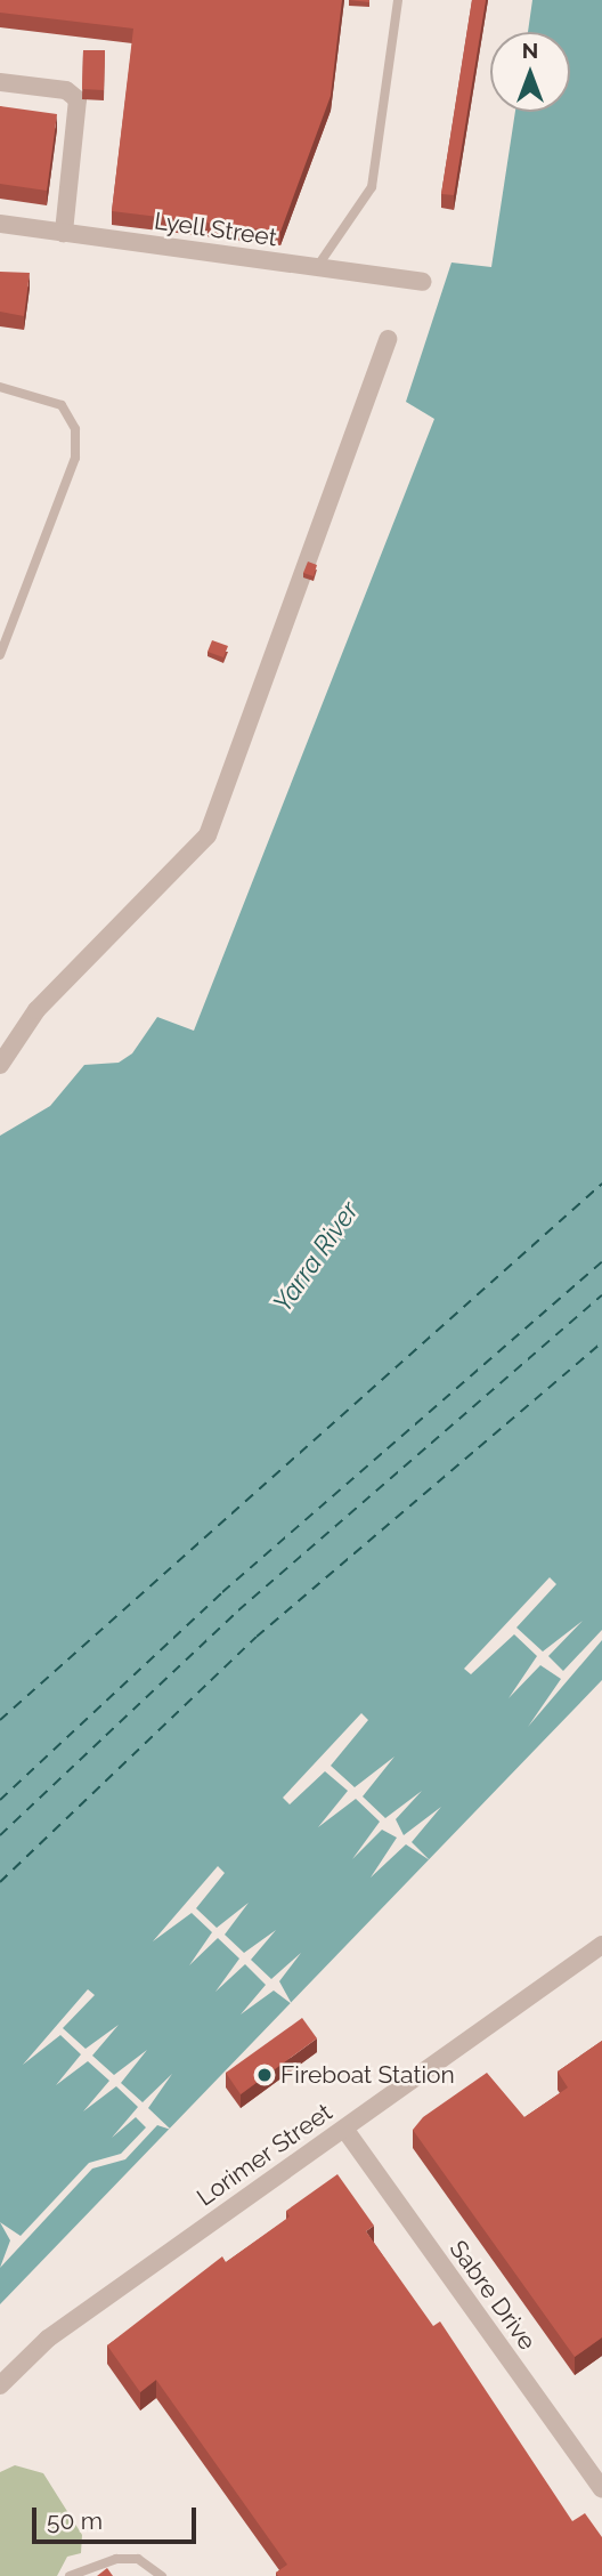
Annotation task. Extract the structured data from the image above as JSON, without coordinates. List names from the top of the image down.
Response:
{
  "streets": {
    "street": ["Lyell Street", "Lorimer Street", "Sabre Drive"]
  },
  "crossings": [
    ["Lorimer Street", "Sabre Drive"]
  ],
  "water": ["Yarra River"],
  "places": ["Fireboat Station"],
  "scale_bar": "50 m",
  "north": "top"
}
